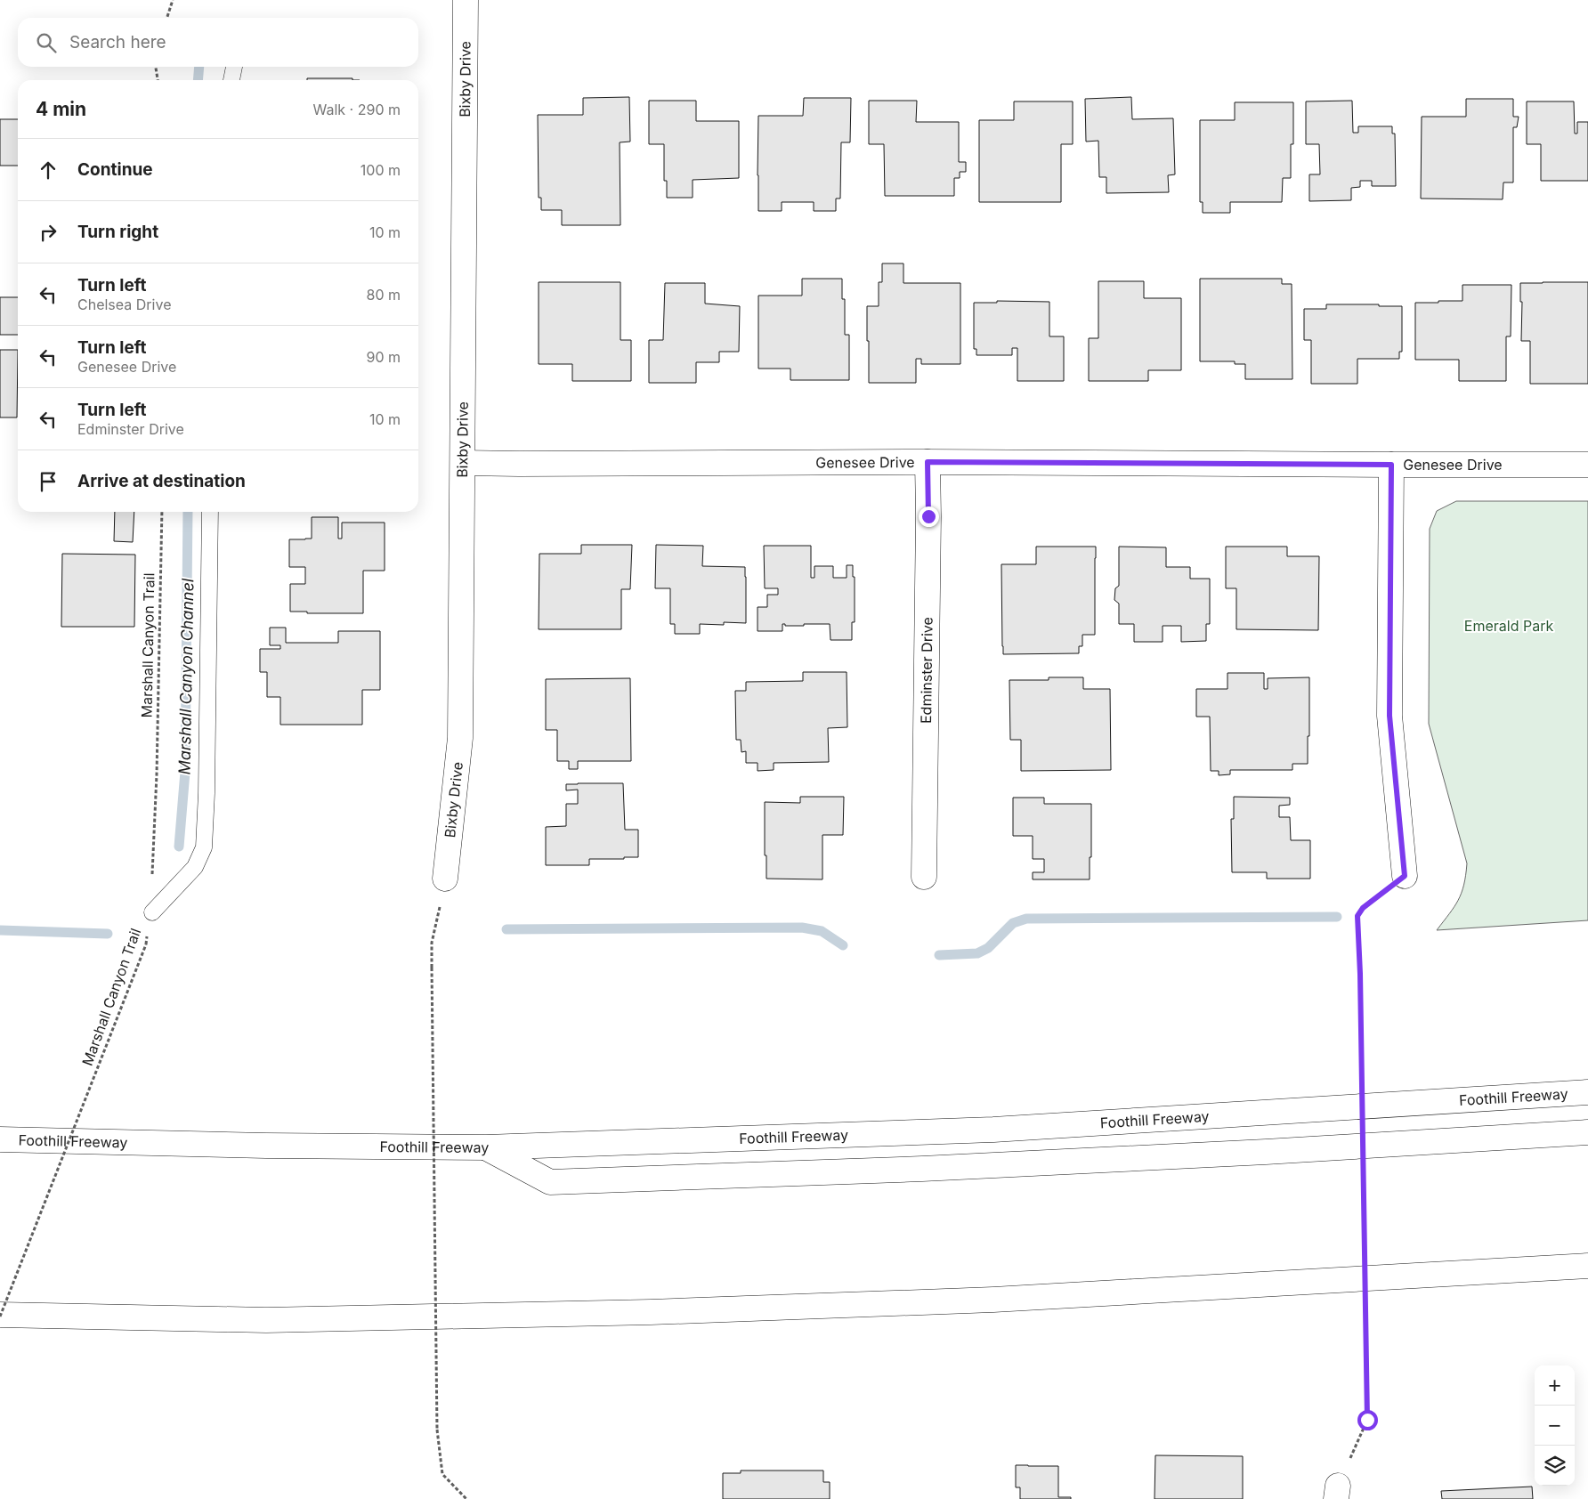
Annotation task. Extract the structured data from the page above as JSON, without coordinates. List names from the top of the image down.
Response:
{
  "streets": {
    "main road": [
      "Bixby Drive",
      "Genesee Drive",
      "Edminster Drive",
      "Foothill Freeway"
    ],
    "path": ["Marshall Canyon Trail"]
  },
  "crossings": [
    ["Bixby Drive", "Genesee Drive"],
    ["Genesee Drive", "Edminster Drive"]
  ],
  "water": ["Marshall Canyon Channel"],
  "parks": ["Emerald Park"],
  "page": {
    "search": "Search here",
    "heading": ["4 min", "Walk · 290 m"],
    "list": [
      ["Continue", "100 m"],
      ["Turn right", "10 m"],
      ["Turn left", "Chelsea Drive", "80 m"],
      ["Turn left", "Genesee Drive", "90 m"],
      ["Turn left", "Edminster Drive", "10 m"],
      "Arrive at destination"
    ],
    "map_buttons": ["+", "−"]
  }
}
